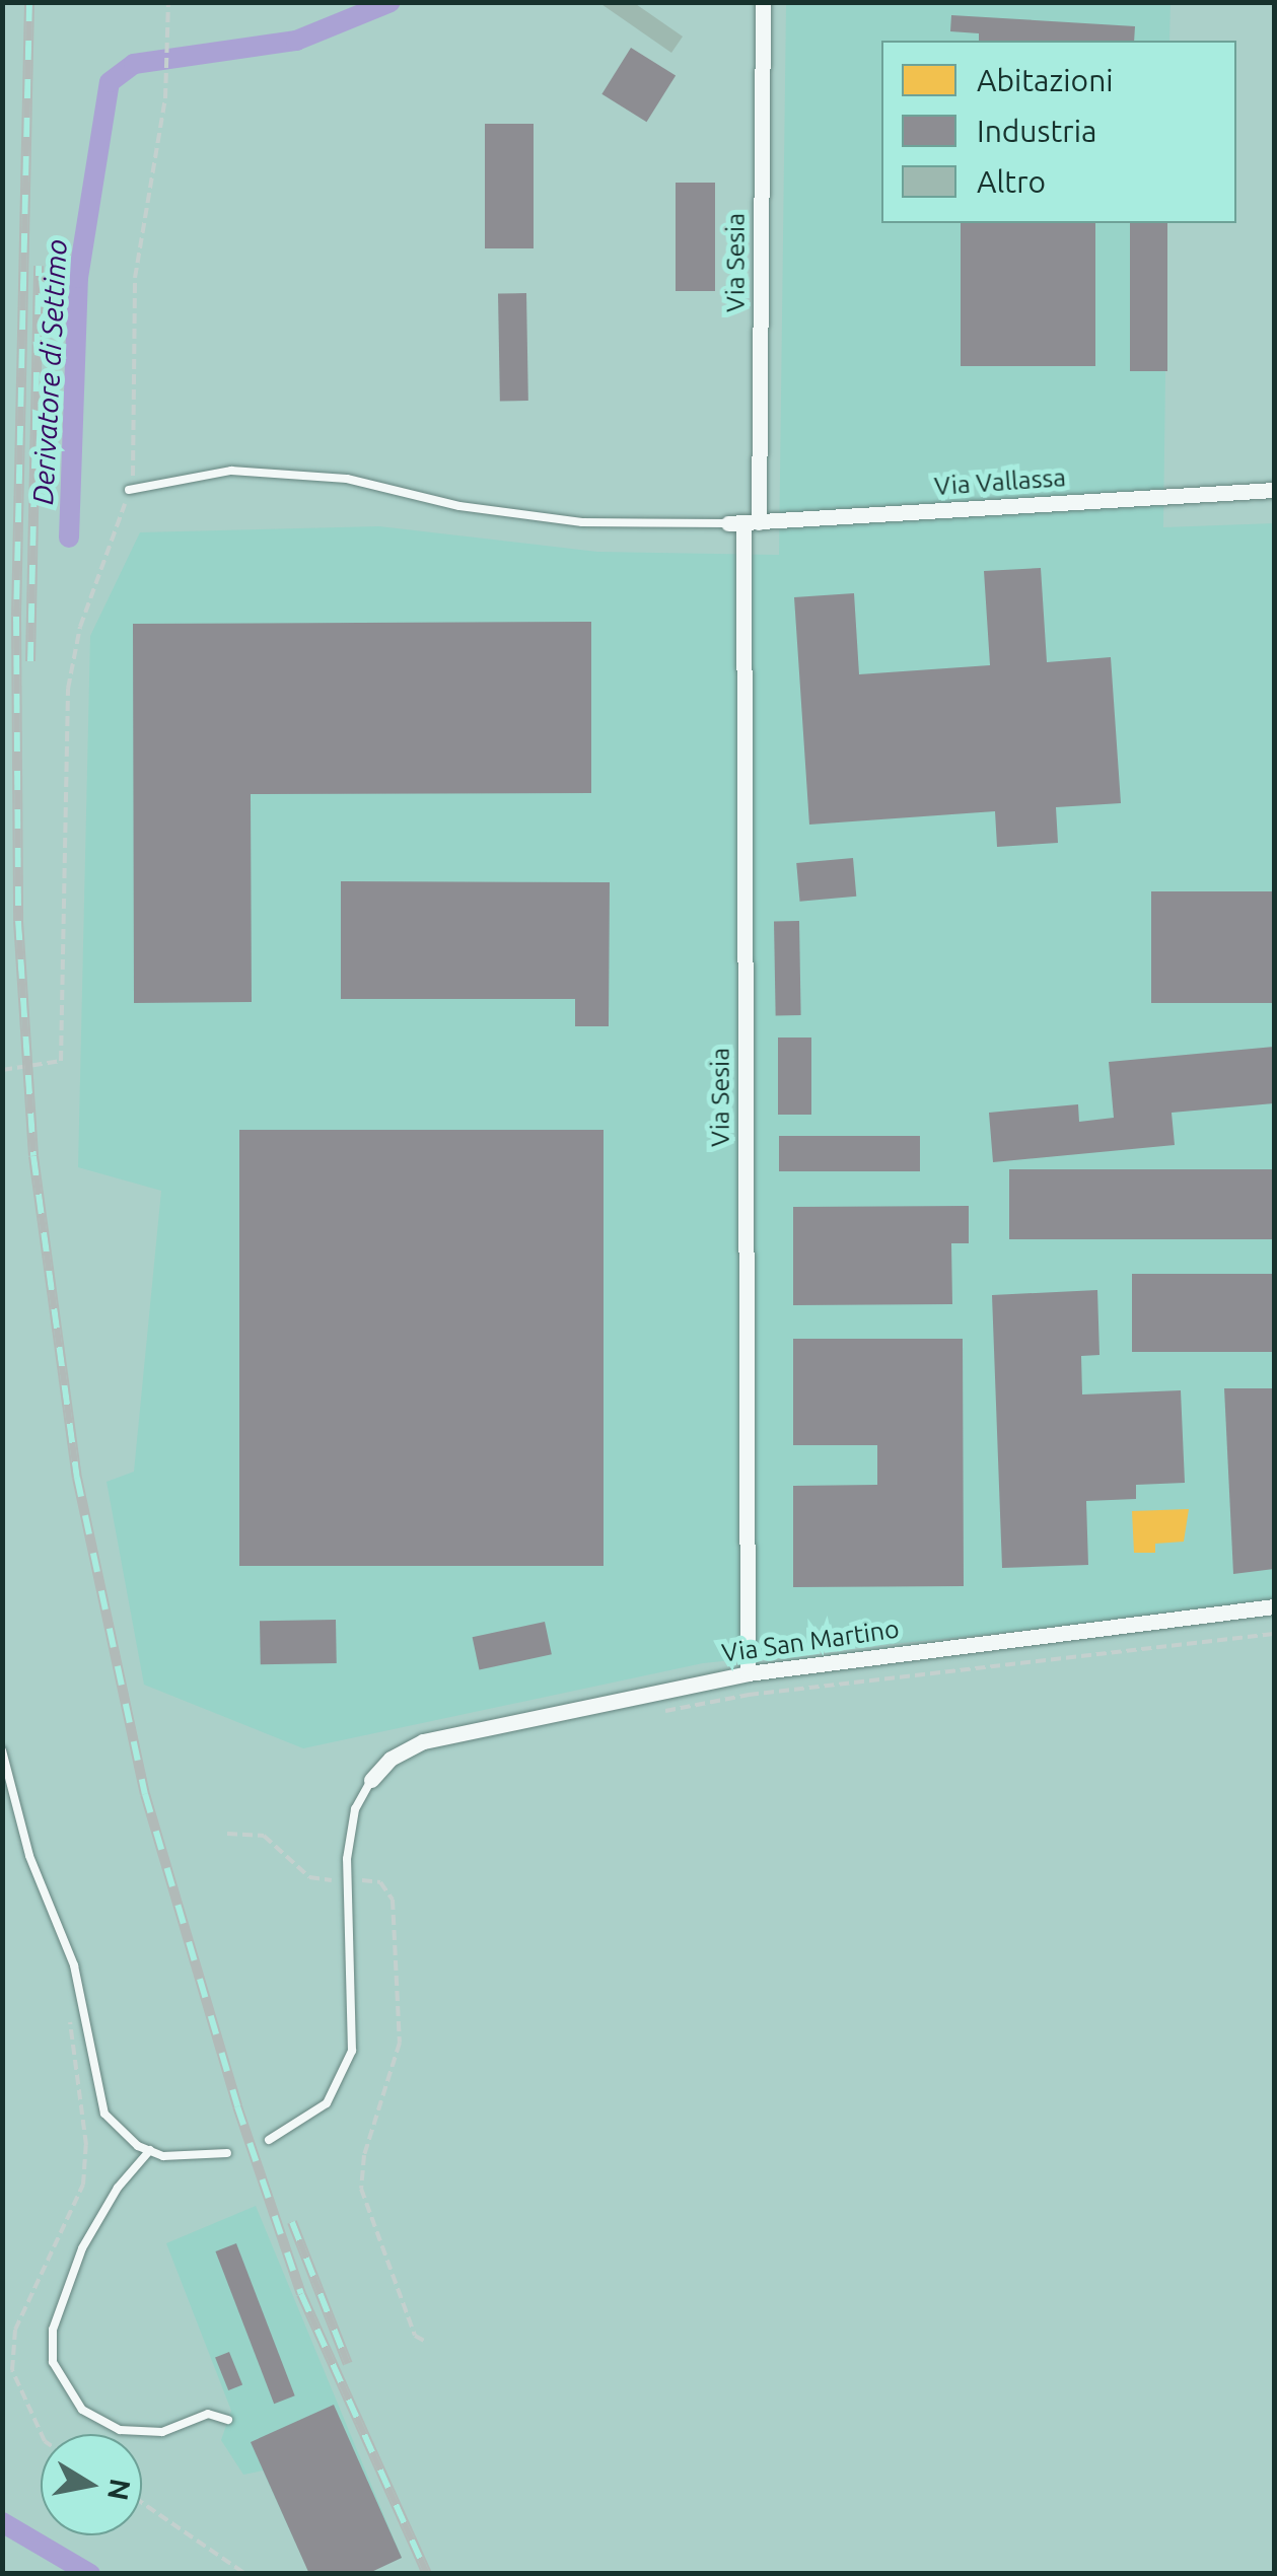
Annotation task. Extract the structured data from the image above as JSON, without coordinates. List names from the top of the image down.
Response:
{
  "streets": {
    "street": ["Via Sesia", "Via Vallassa", "Via San Martino"]
  },
  "crossings": [
    ["Via Sesia", "Via Vallassa"],
    ["Via Sesia", "Via San Martino"]
  ],
  "water": ["Derivatore di Settimo"],
  "legend": ["Abitazioni", "Industria", "Altro"],
  "north": "right"
}
